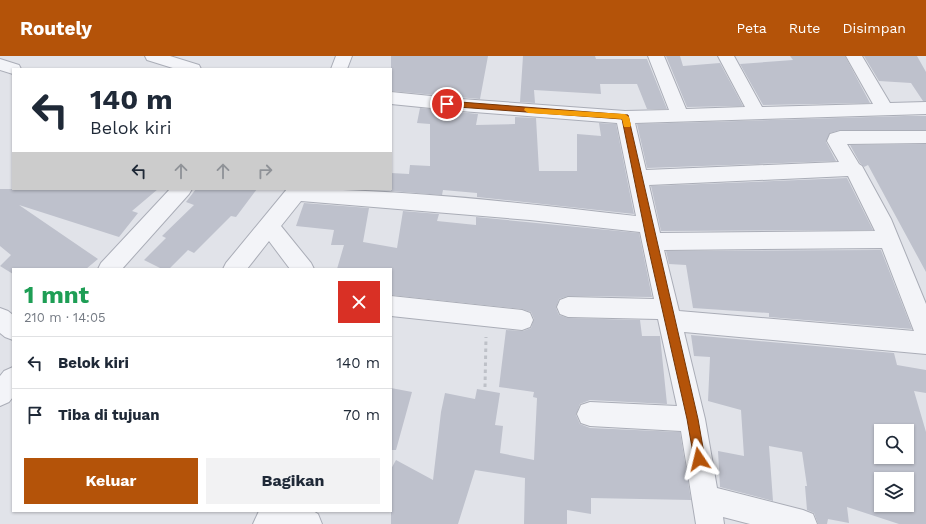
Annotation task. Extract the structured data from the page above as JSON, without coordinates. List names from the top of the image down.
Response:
{
  "page": {
    "header": "Routely",
    "nav": ["Peta", "Rute", "Disimpan"],
    "turn": ["140 m", "Belok kiri"],
    "heading": ["1 mnt", "210 m · 14:05"],
    "list": [
      {
        "name": "Belok kiri",
        "value": "140 m"
      },
      {
        "name": "Tiba di tujuan",
        "value": "70 m"
      }
    ],
    "buttons": ["Keluar", "Bagikan"]
  }
}
